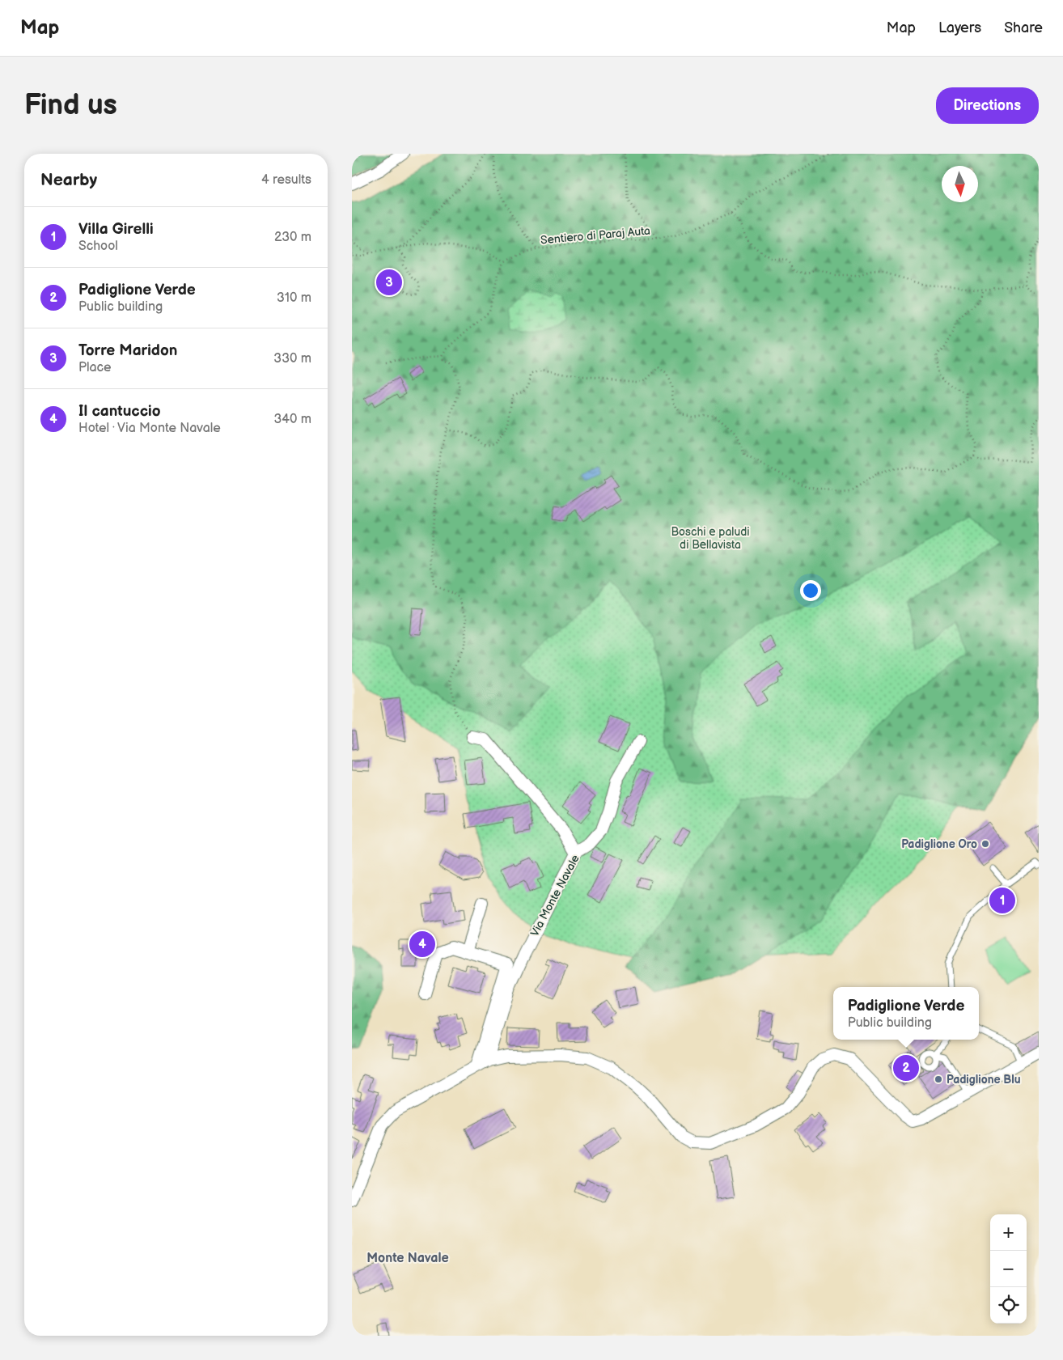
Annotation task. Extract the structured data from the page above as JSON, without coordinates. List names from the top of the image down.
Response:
{
  "streets": {
    "street": ["Via Monte Navale"],
    "path": ["Sentiero di Paraj Auta"]
  },
  "districts": ["Monte Navale"],
  "parks": ["Boschi e paludi di Bellavista"],
  "places": ["Padiglione Oro", "Padiglione Blu"],
  "north": "bottom",
  "page": {
    "header": "Map",
    "nav": ["Map", "Layers", "Share"],
    "buttons": "Directions",
    "title": "Find us",
    "heading": ["Nearby", "4 results"],
    "list": [
      {
        "mark": "1",
        "name": "Villa Girelli",
        "note": "School",
        "value": "230 m"
      },
      {
        "mark": "2",
        "name": "Padiglione Verde",
        "note": "Public building",
        "value": "310 m"
      },
      {
        "mark": "3",
        "name": "Torre Maridon",
        "note": "Place",
        "value": "330 m"
      },
      {
        "mark": "4",
        "name": "Il cantuccio",
        "note": "Hotel · Via Monte Navale",
        "value": "340 m"
      }
    ],
    "pins": [
      "3",
      "1",
      "4",
      "2"
    ],
    "popup": ["Padiglione Verde", "Public building"],
    "map_buttons": ["+", "−"]
  }
}
